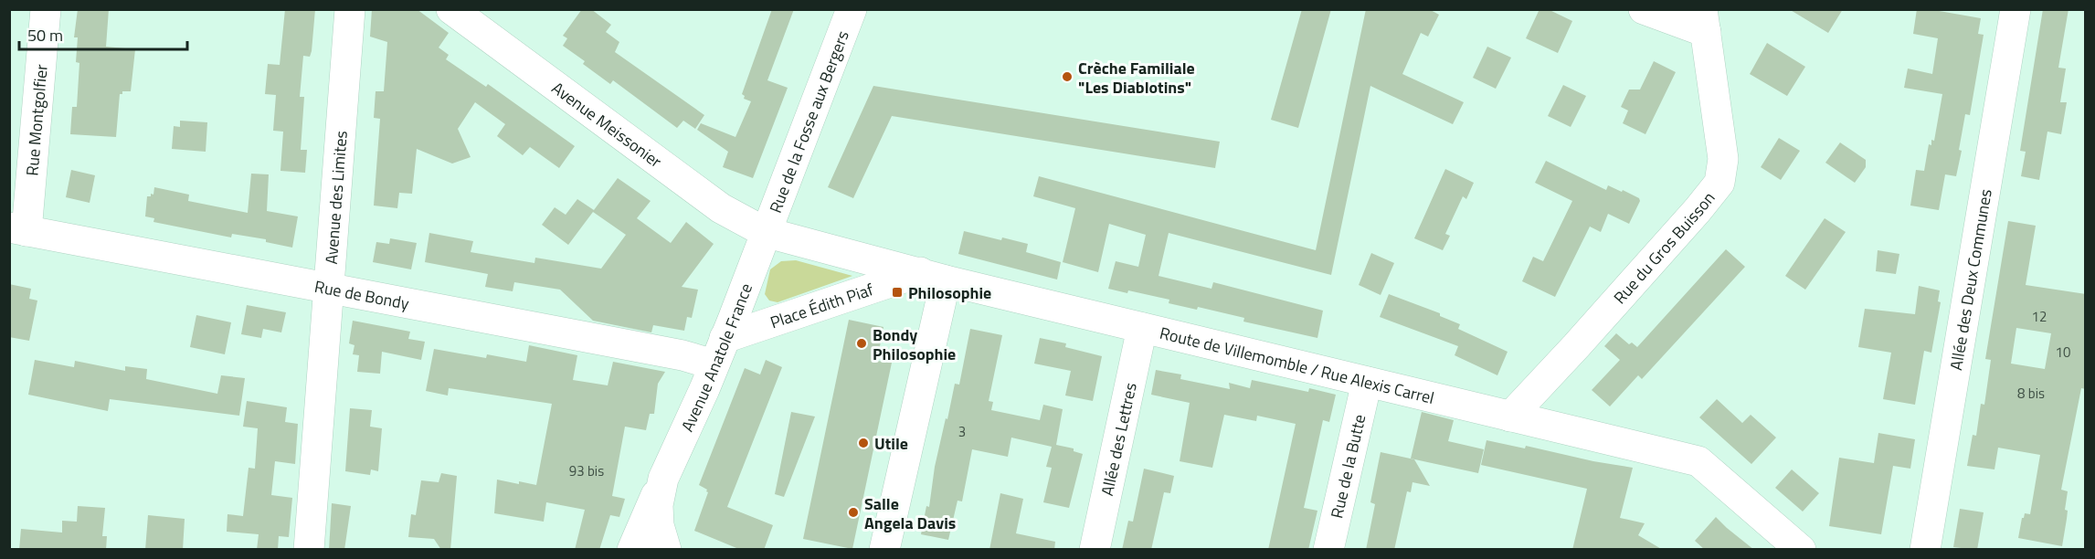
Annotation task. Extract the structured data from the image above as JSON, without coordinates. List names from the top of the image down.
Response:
{
  "streets": {
    "street": [
      "Rue Montgolfier",
      "Rue de la Fosse aux Bergers",
      "Avenue Meissonier",
      "Avenue des Limites",
      "Rue du Gros Buisson",
      "Allée des Deux Communes",
      "Rue de Bondy",
      "Place Édith Piaf",
      "Avenue Anatole France",
      "Route de Villemomble / Rue Alexis Carrel",
      "Allée des Lettres",
      "Rue de la Butte"
    ]
  },
  "crossings": [
    ["Rue Montgolfier", "Rue de Bondy"],
    ["Rue de la Fosse aux Bergers", "Avenue Meissonier"],
    ["Rue de la Fosse aux Bergers", "Avenue Anatole France"],
    ["Rue de la Fosse aux Bergers", "Route de Villemomble / Rue Alexis Carrel"],
    ["Avenue Meissonier", "Avenue Anatole France"],
    ["Avenue Meissonier", "Route de Villemomble / Rue Alexis Carrel"],
    ["Avenue des Limites", "Rue de Bondy"],
    ["Rue du Gros Buisson", "Route de Villemomble / Rue Alexis Carrel"],
    ["Rue de Bondy", "Place Édith Piaf"],
    ["Rue de Bondy", "Avenue Anatole France"],
    ["Place Édith Piaf", "Avenue Anatole France"],
    ["Place Édith Piaf", "Route de Villemomble / Rue Alexis Carrel"],
    ["Avenue Anatole France", "Route de Villemomble / Rue Alexis Carrel"],
    ["Route de Villemomble / Rue Alexis Carrel", "Allée des Lettres"],
    ["Route de Villemomble / Rue Alexis Carrel", "Rue de la Butte"]
  ],
  "places": {
    "other": [
      "Crèche Familiale \"Les Diablotins\"",
      "Bondy Philosophie",
      "Utile",
      "Salle Angela Davis"
    ],
    "transit": ["Philosophie"]
  },
  "house_numbers": [
    "12",
    "10",
    "8 bis",
    "3",
    "93 bis"
  ],
  "scale_bar": "50 m"
}
